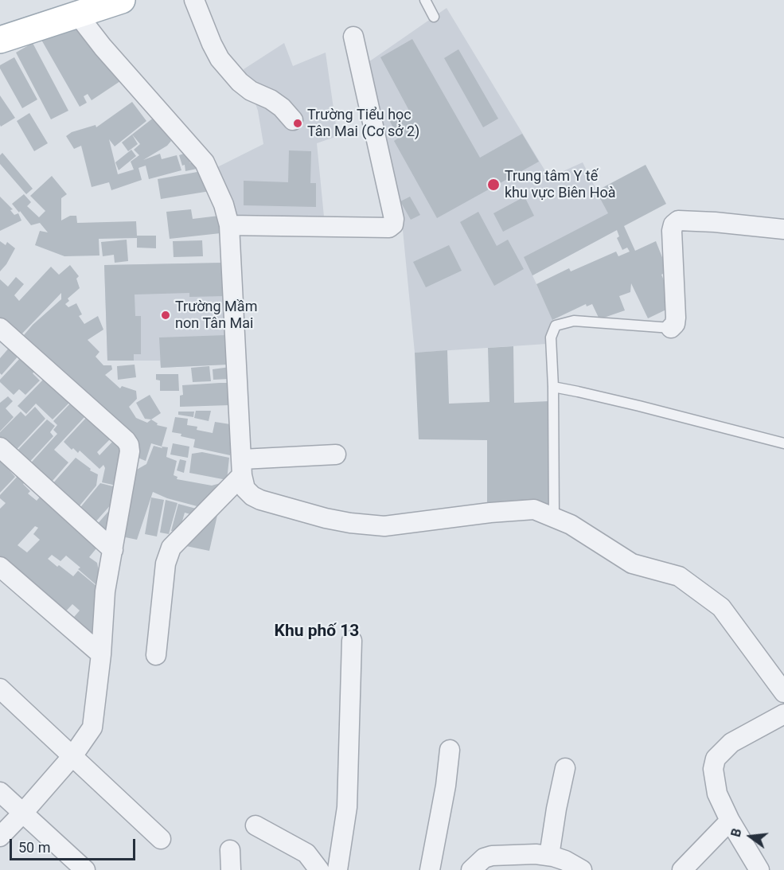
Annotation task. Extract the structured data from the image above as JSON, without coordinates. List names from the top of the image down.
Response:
{
  "districts": ["Khu phố 13"],
  "places": ["Trường Tiểu học Tân Mai (Cơ sở 2)", "Trung tâm Y tế khu vực Biên Hoà", "Trường Mầm non Tân Mai"],
  "scale_bar": "50 m",
  "north": "left"
}
